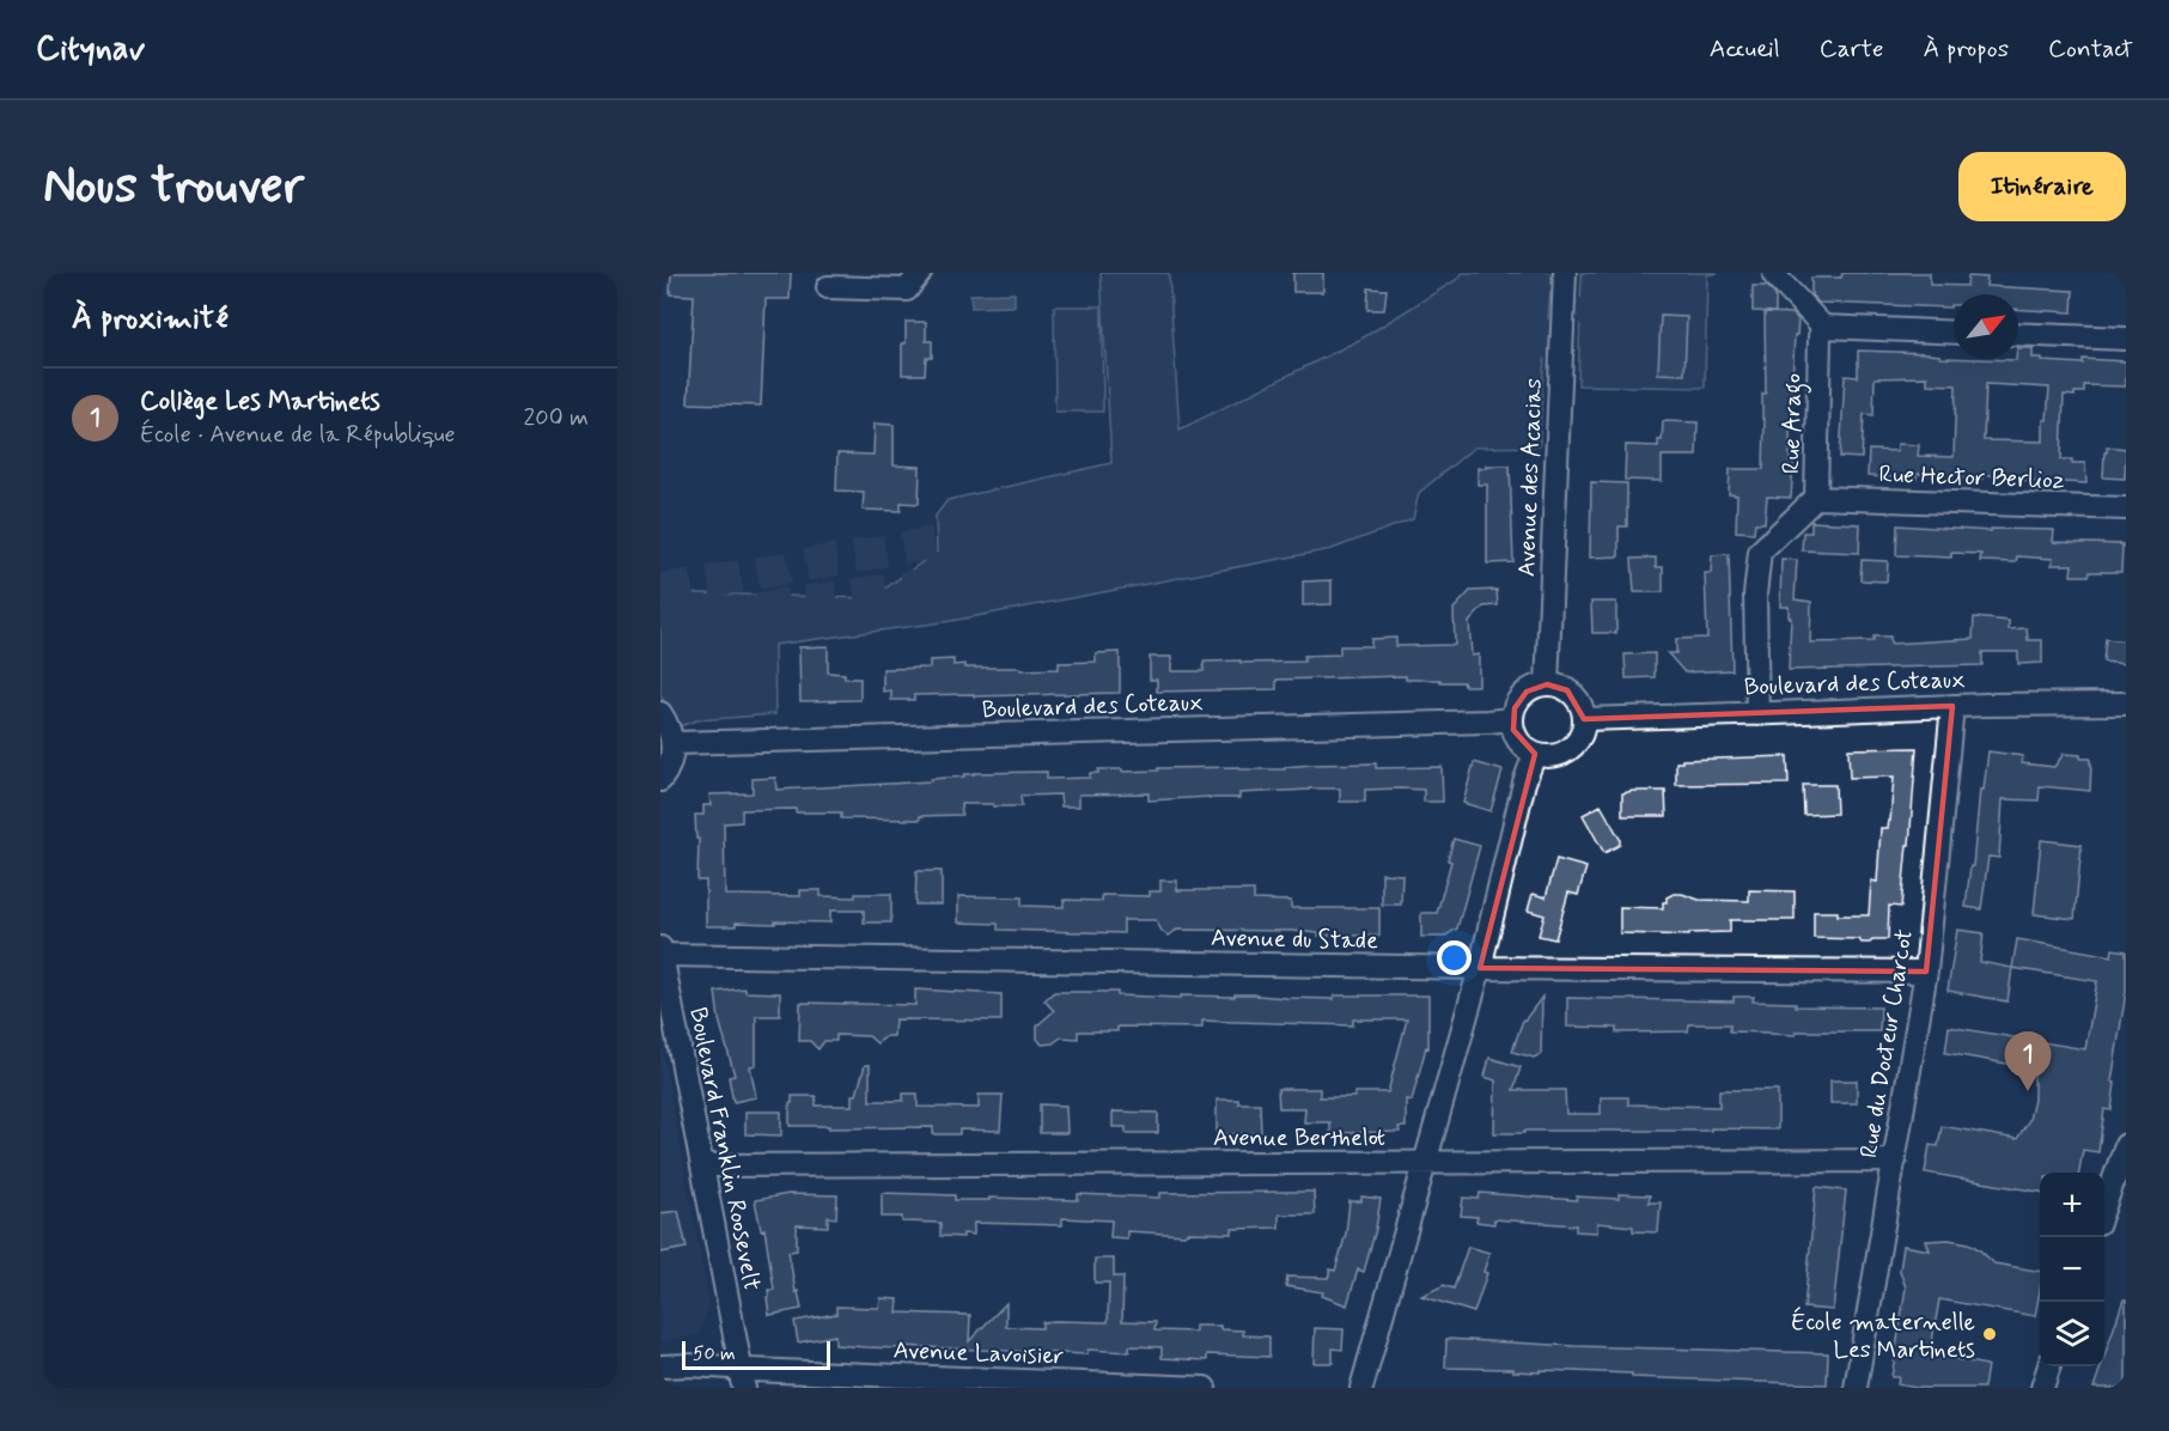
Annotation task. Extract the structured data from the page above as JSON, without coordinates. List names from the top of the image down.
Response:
{
  "streets": {
    "street": [
      "Rue Arago",
      "Rue Hector Berlioz",
      "Avenue des Acacias",
      "Boulevard des Coteaux",
      "Avenue du Stade",
      "Rue du Docteur Charcot",
      "Avenue Berthelot",
      "Boulevard Franklin Roosevelt",
      "Avenue Lavoisier"
    ]
  },
  "crossings": [
    ["Rue Arago", "Rue Hector Berlioz"],
    ["Rue Arago", "Boulevard des Coteaux"],
    ["Avenue des Acacias", "Boulevard des Coteaux"],
    ["Boulevard des Coteaux", "Rue du Docteur Charcot"],
    ["Avenue du Stade", "Rue du Docteur Charcot"],
    ["Avenue du Stade", "Boulevard Franklin Roosevelt"],
    ["Rue du Docteur Charcot", "Avenue Berthelot"],
    ["Avenue Berthelot", "Boulevard Franklin Roosevelt"],
    ["Boulevard Franklin Roosevelt", "Avenue Lavoisier"]
  ],
  "places": ["École maternelle Les Martinets"],
  "scale_bar": "50 m",
  "north": "top right",
  "page": {
    "header": "Citynav",
    "nav": [
      "Accueil",
      "Carte",
      "À propos",
      "Contact"
    ],
    "buttons": "Itinéraire",
    "title": "Nous trouver",
    "heading": "À proximité",
    "list": [
      {
        "mark": "1",
        "name": "Collège Les Martinets",
        "note": "École · Avenue de la République",
        "value": "200 m"
      }
    ],
    "pins": "1",
    "map_buttons": ["+", "−"],
    "scale": "50 m"
  }
}
